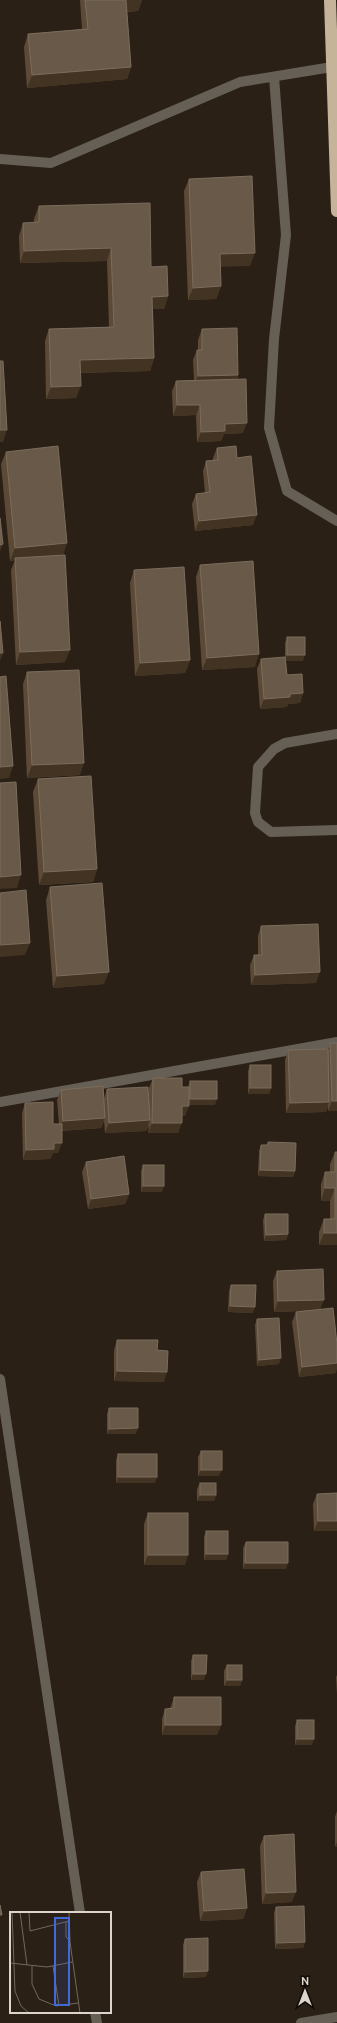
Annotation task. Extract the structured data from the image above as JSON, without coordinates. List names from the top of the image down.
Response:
{
  "north": "top"
}
